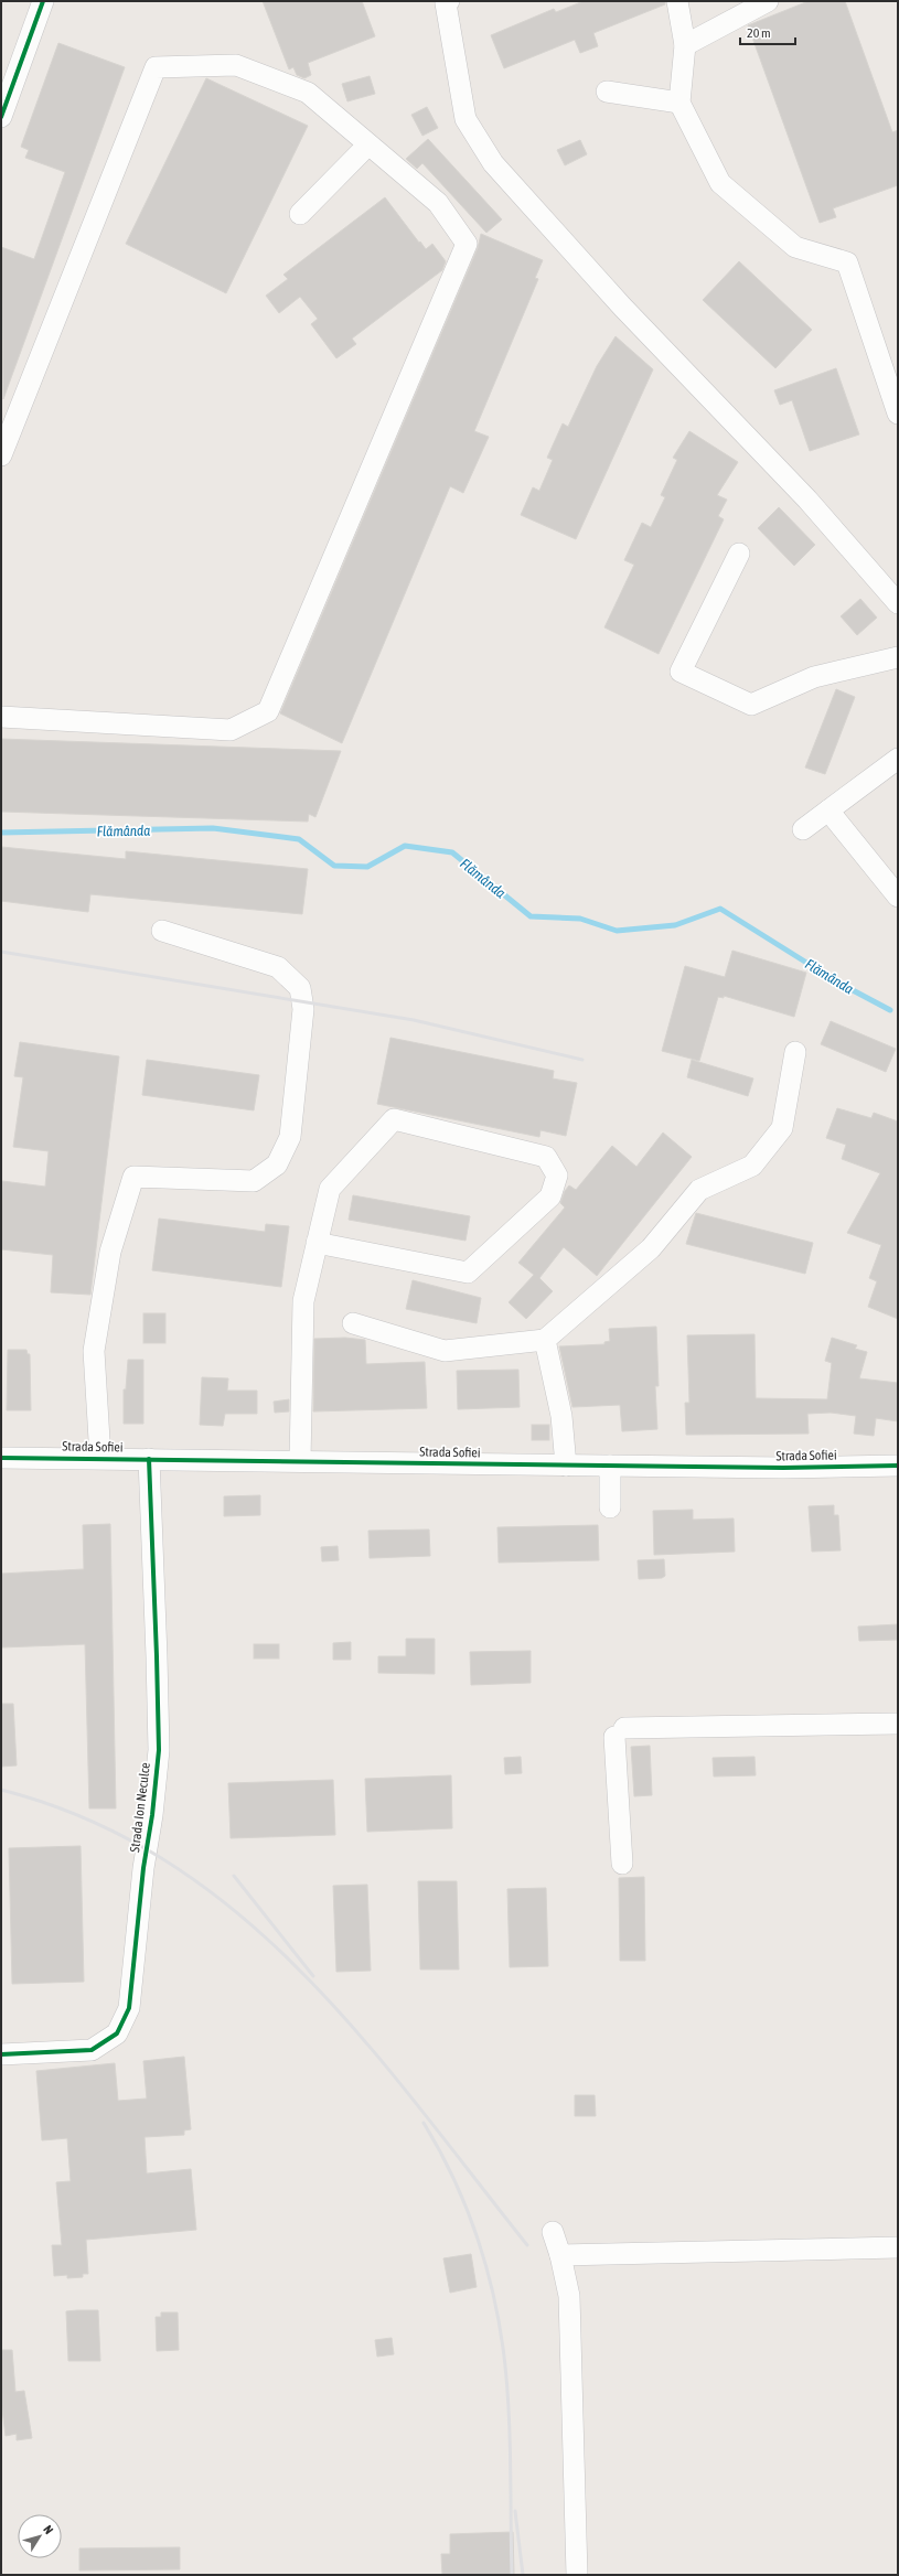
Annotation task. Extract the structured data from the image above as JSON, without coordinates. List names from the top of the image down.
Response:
{
  "streets": {
    "street": ["Strada Sofiei", "Strada Ion Neculce"]
  },
  "crossings": [
    ["Strada Sofiei", "Strada Ion Neculce"]
  ],
  "water": ["Flămânda"],
  "scale_bar": "20 m",
  "north": "top right"
}
